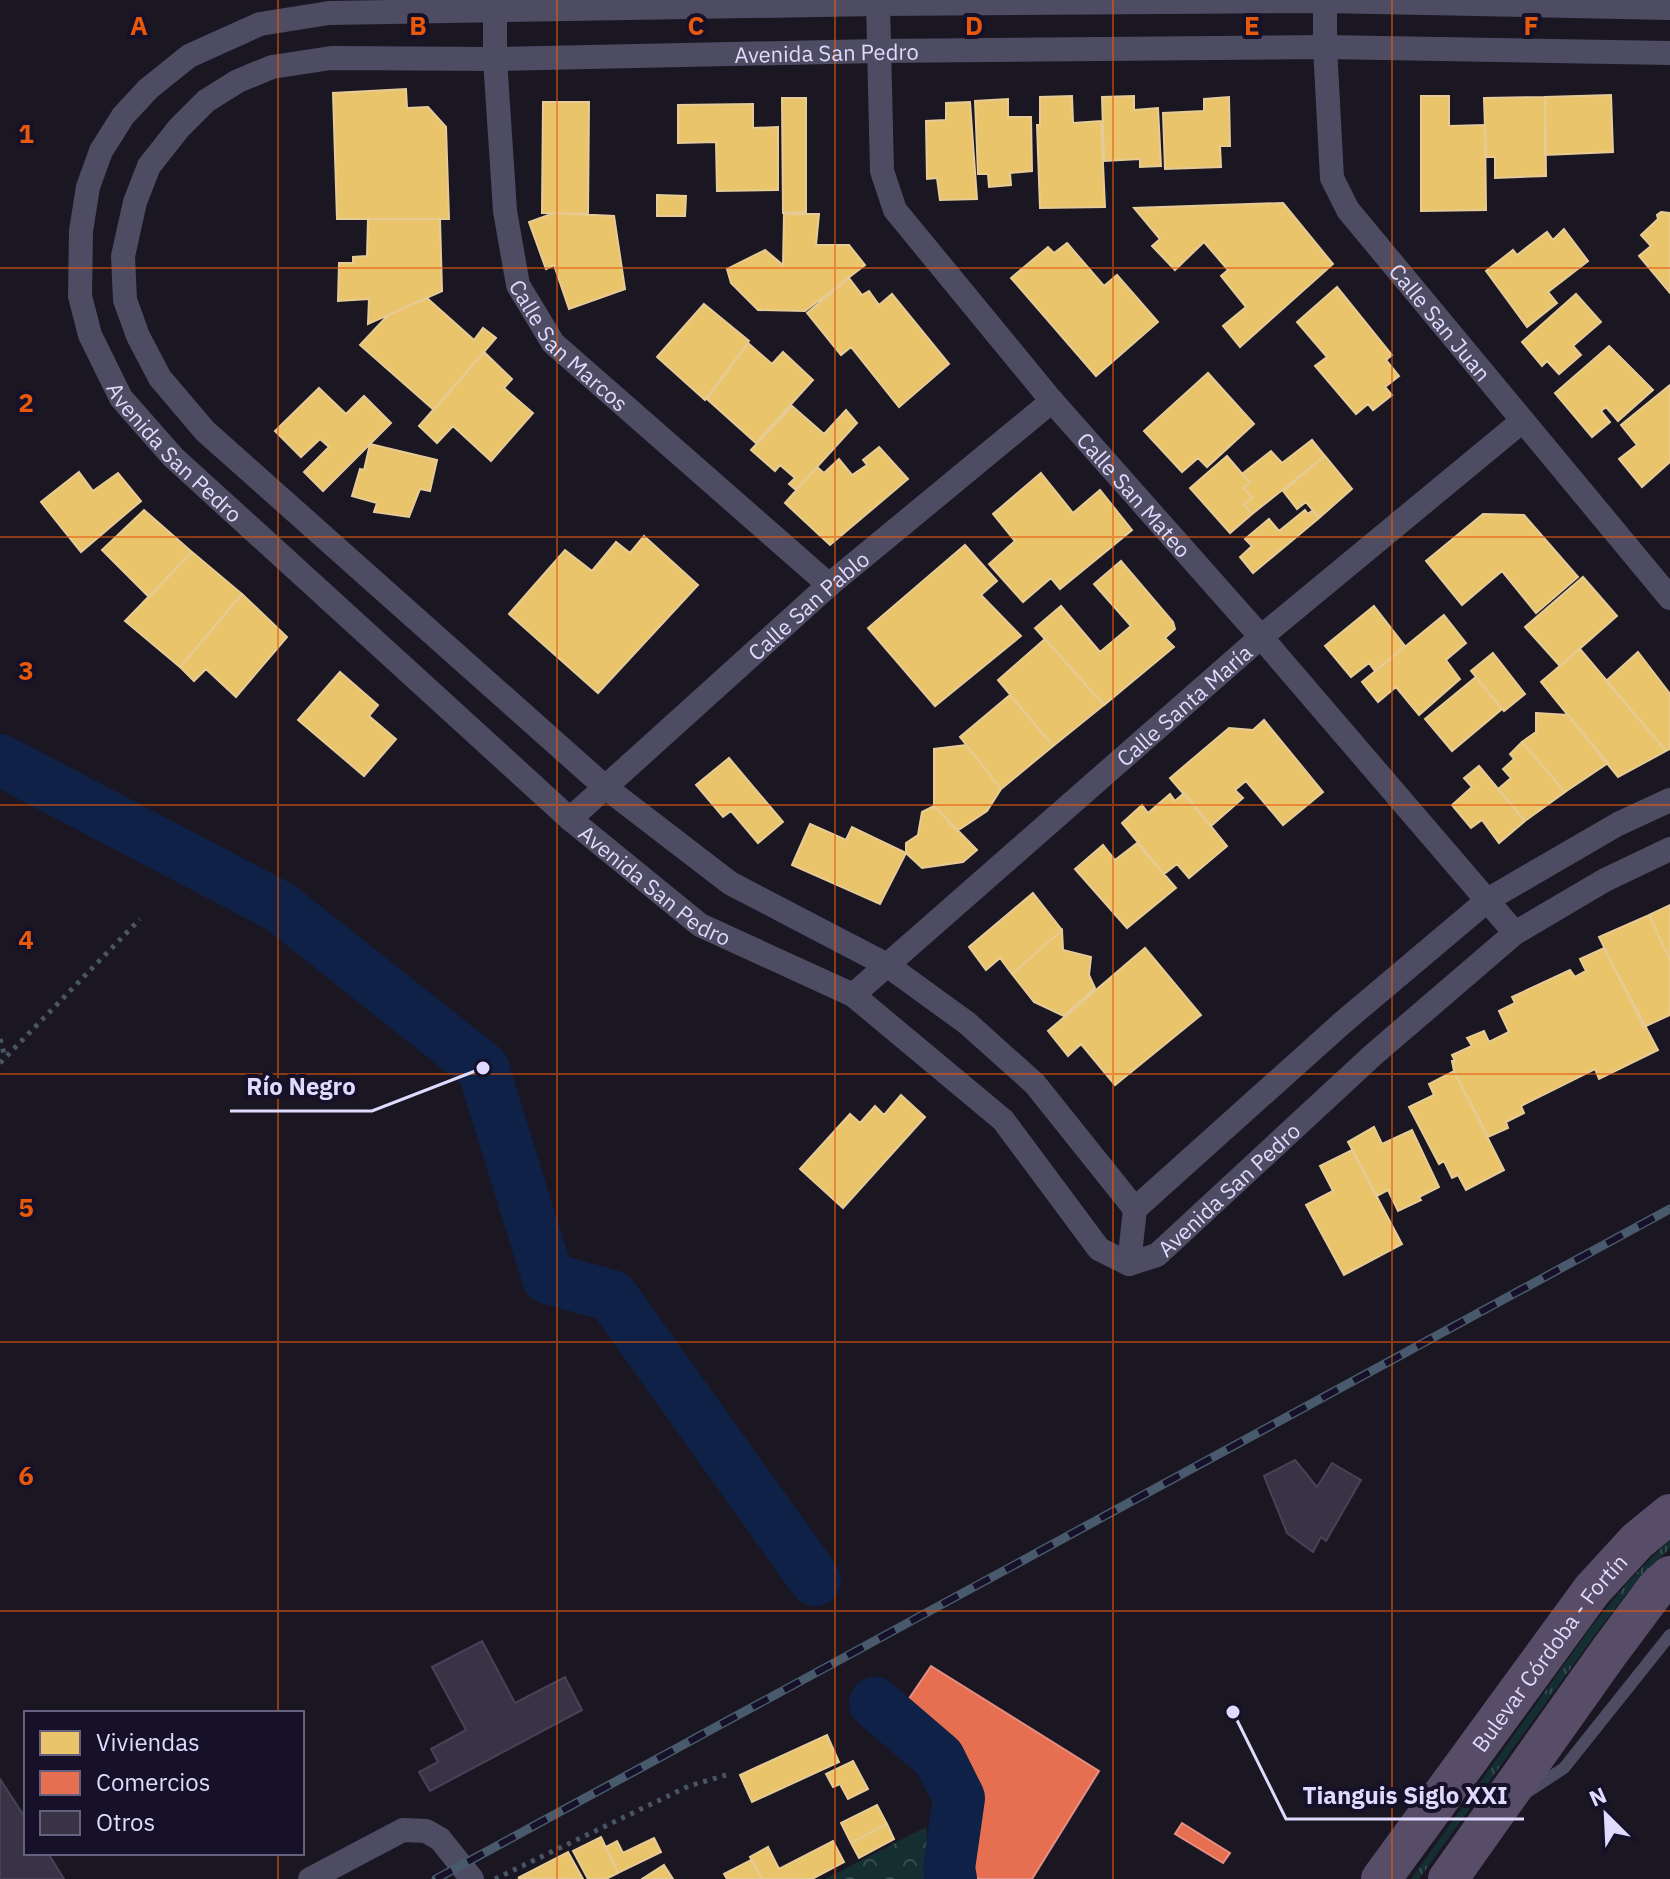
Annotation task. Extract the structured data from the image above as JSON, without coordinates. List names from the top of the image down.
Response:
{
  "streets": {
    "main road": ["Bulevar Córdoba - Fortín"],
    "street": [
      "Avenida San Pedro",
      "Calle San Juan",
      "Calle San Marcos",
      "Calle San Mateo",
      "Calle San Pablo",
      "Calle Santa María"
    ]
  },
  "crossings": [
    ["Avenida San Pedro", "Calle San Juan"],
    ["Avenida San Pedro", "Calle San Marcos"],
    ["Avenida San Pedro", "Calle San Mateo"],
    ["Avenida San Pedro", "Calle San Pablo"],
    ["Avenida San Pedro", "Calle Santa María"],
    ["Calle San Juan", "Calle Santa María"],
    ["Calle San Marcos", "Calle San Pablo"],
    ["Calle San Mateo", "Calle San Pablo"],
    ["Calle San Mateo", "Calle Santa María"]
  ],
  "places": ["Río Negro", "Tianguis Siglo XXI"],
  "legend": ["Viviendas", "Comercios", "Otros"],
  "north": "top left",
  "grid": {
    "columns": [
      "A",
      "B",
      "C",
      "D",
      "E",
      "F"
    ],
    "rows": [
      "1",
      "2",
      "3",
      "4",
      "5",
      "6"
    ]
  }
}
